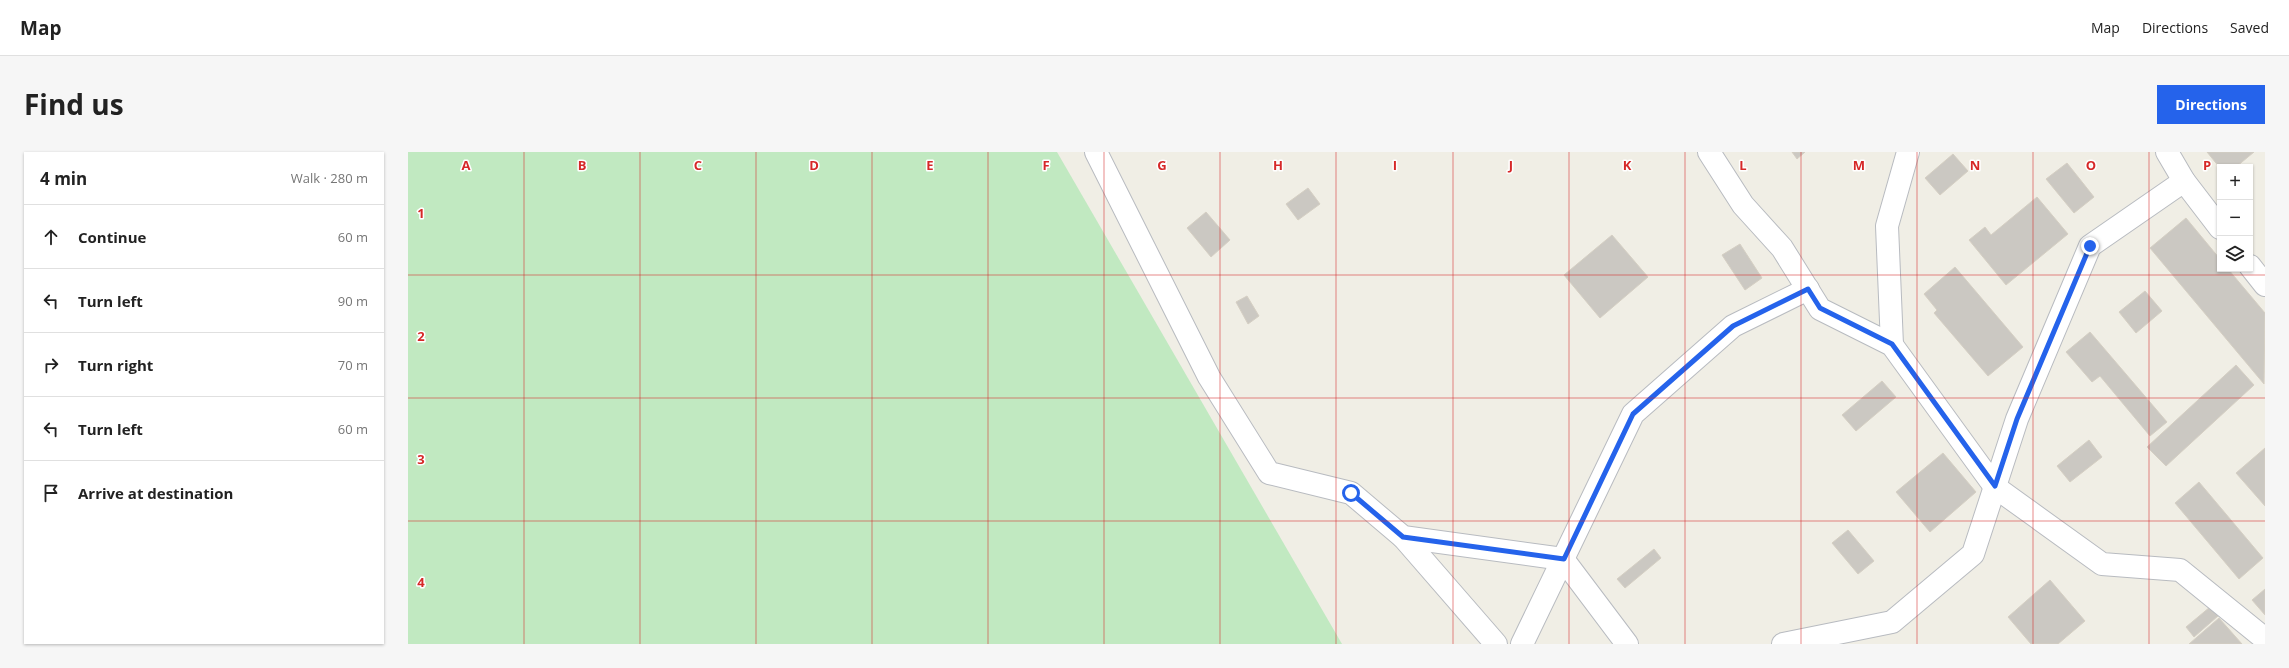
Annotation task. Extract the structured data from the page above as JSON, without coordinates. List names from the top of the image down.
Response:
{
  "page": {
    "header": "Map",
    "nav": ["Map", "Directions", "Saved"],
    "title": "Find us",
    "buttons": "Directions",
    "heading": ["4 min", "Walk · 280 m"],
    "map_buttons": ["+", "−"],
    "list": [
      ["Continue", "60 m"],
      ["Turn left", "90 m"],
      ["Turn right", "70 m"],
      ["Turn left", "60 m"],
      "Arrive at destination"
    ]
  },
  "grid": {
    "columns": [
      "A",
      "B",
      "C",
      "D",
      "E",
      "F",
      "G",
      "H",
      "I",
      "J",
      "K",
      "L",
      "M",
      "N",
      "O",
      "P"
    ],
    "rows": [
      "1",
      "2",
      "3",
      "4"
    ]
  }
}
